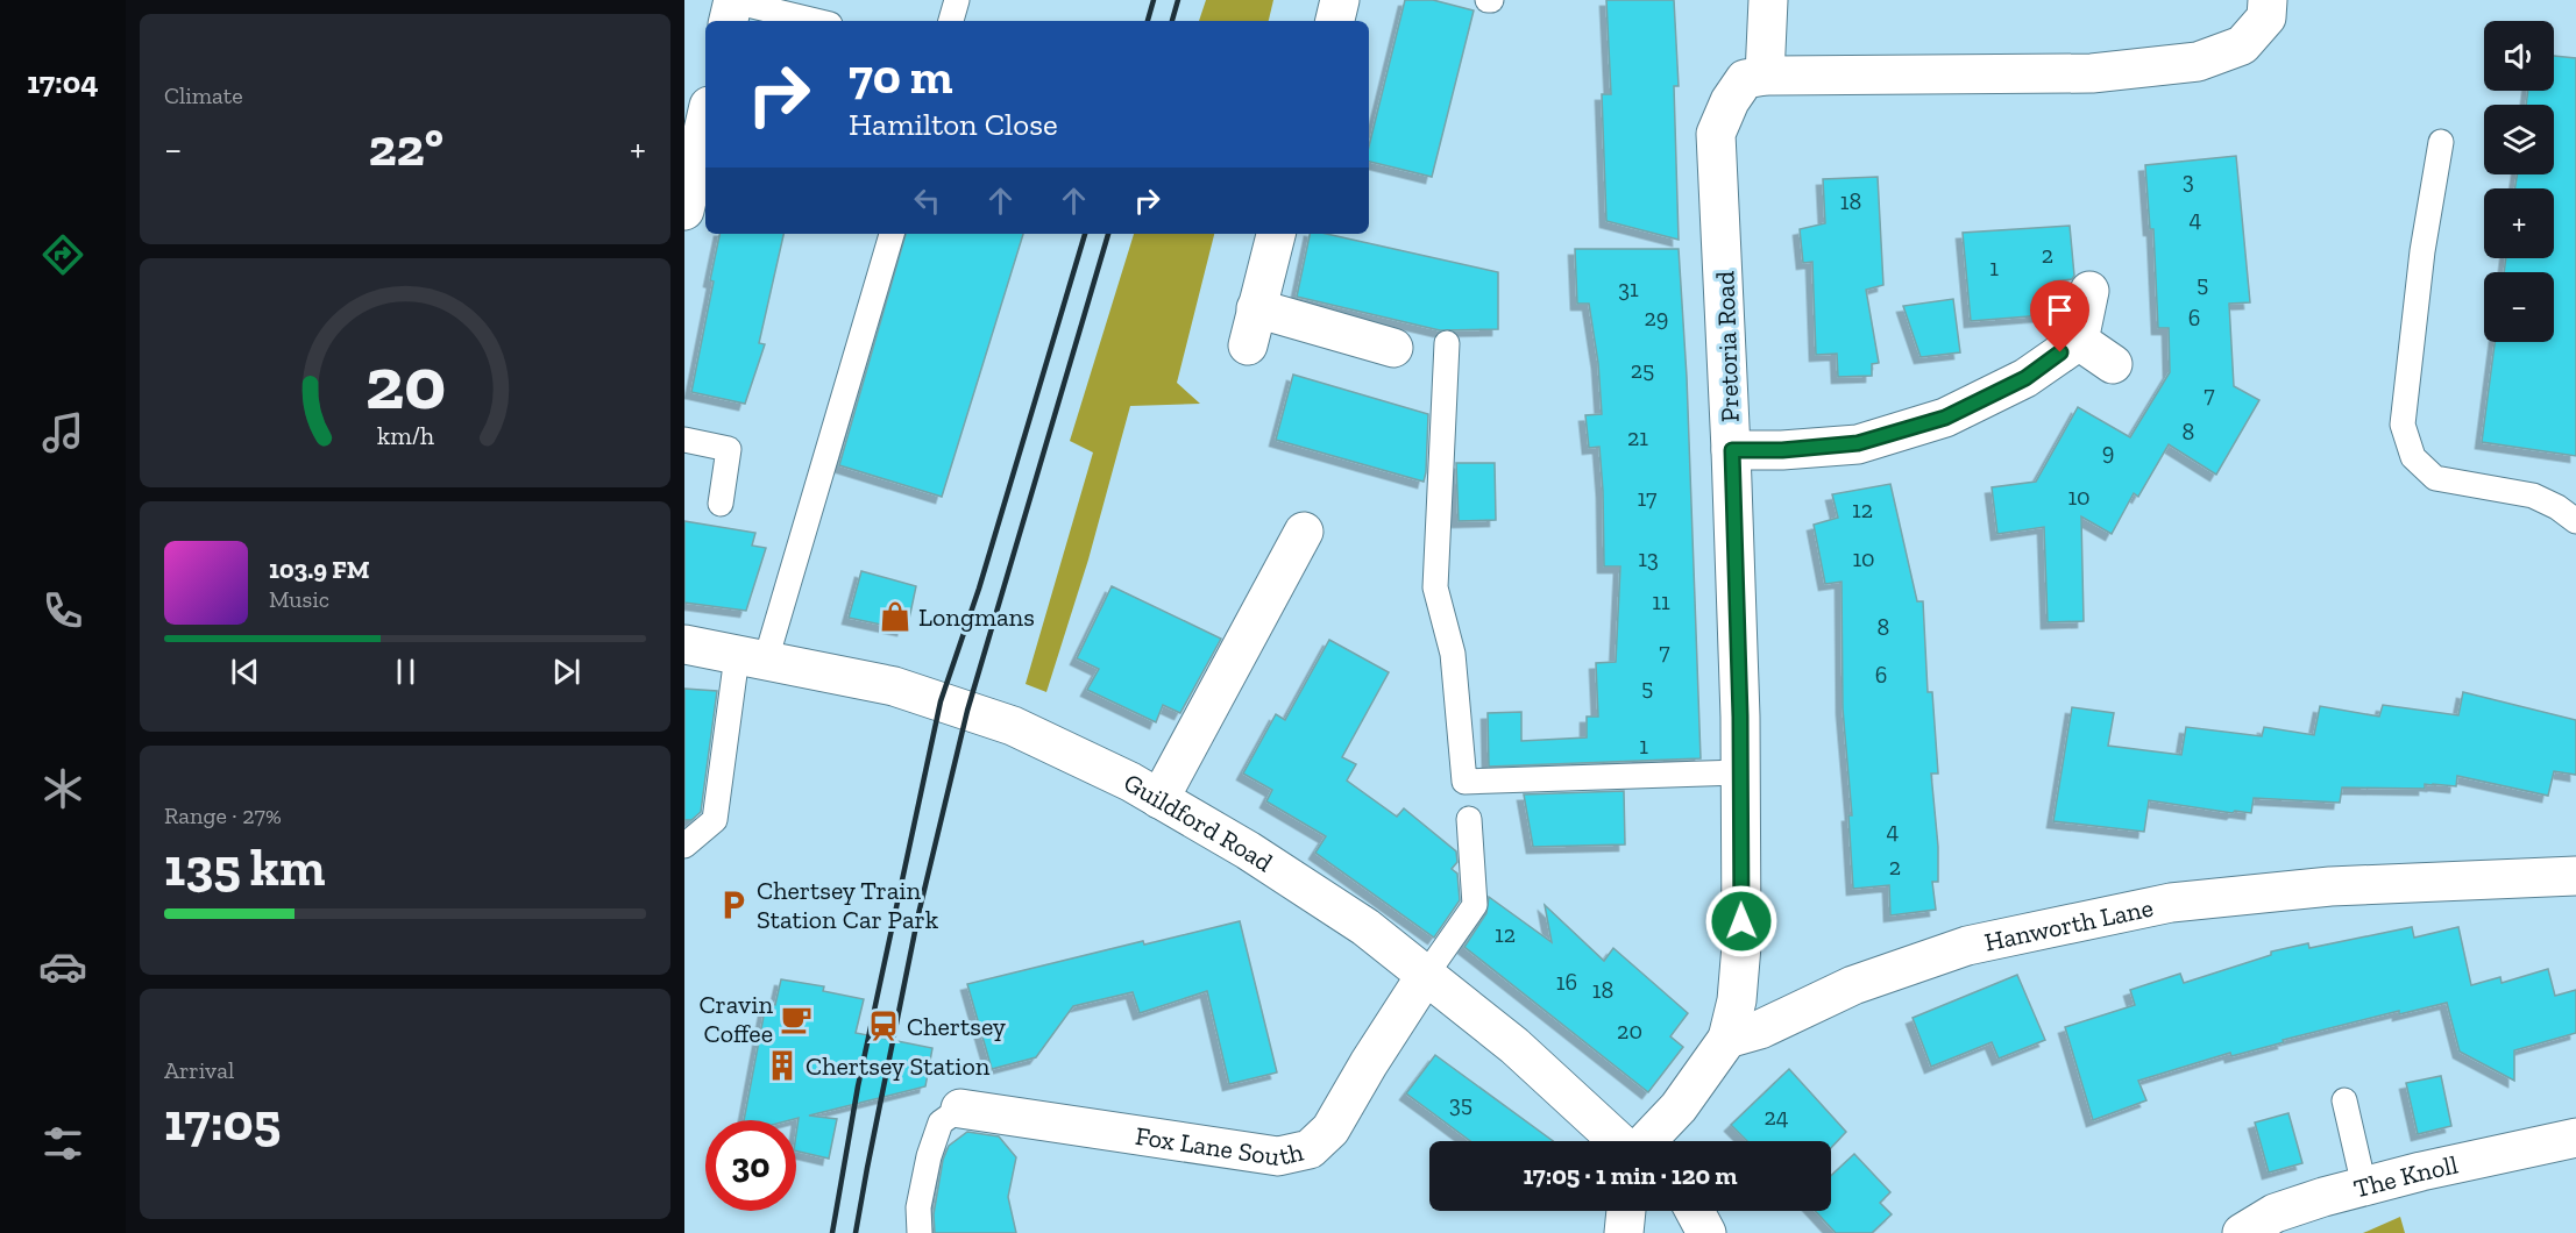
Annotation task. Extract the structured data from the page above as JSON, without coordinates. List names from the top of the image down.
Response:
{
  "streets": {
    "street": [
      "Pretoria Road",
      "Guildford Road",
      "Hanworth Lane",
      "Fox Lane South",
      "The Knoll"
    ]
  },
  "crossings": [
    ["Pretoria Road", "Hanworth Lane"],
    ["Guildford Road", "Fox Lane South"]
  ],
  "places": {
    "shop": ["Longmans"],
    "parking": ["Chertsey Train Station Car Park"],
    "cafe": ["Cravin Coffee"],
    "station": ["Chertsey"],
    "building": ["Chertsey Station"]
  },
  "house_numbers": [
    "3",
    "18",
    "4",
    "2",
    "1",
    "5",
    "31",
    "29",
    "6",
    "25",
    "7",
    "8",
    "21",
    "9",
    "10",
    "17",
    "12",
    "13",
    "10",
    "11",
    "8",
    "7",
    "6",
    "5",
    "1",
    "4",
    "2",
    "12",
    "16",
    "18",
    "20",
    "35",
    "24"
  ],
  "page": {
    "tabs": "17:04",
    "tile": [
      "Climate",
      ["Range · 27%", "135 km"],
      ["Arrival", "17:05"]
    ],
    "map_buttons": ["+", "−"],
    "turn": ["70 m", "Hamilton Close"],
    "heat": ["−", "22°", "+"],
    "song": ["103.9 FM", "Music"],
    "limit": "30",
    "trip": "17:05 · 1 min · 120 m",
    "gauge": ["20", "km/h"]
  }
}
